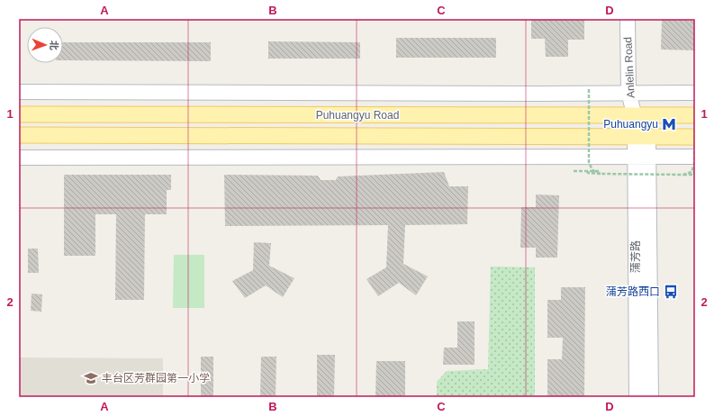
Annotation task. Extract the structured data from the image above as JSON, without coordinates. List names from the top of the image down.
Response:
{
  "streets": {
    "main road": ["Puhuangyu Road"],
    "street": ["Anlelin Road", "蒲芳路"]
  },
  "crossings": [
    ["Anlelin Road", "Puhuangyu Road"],
    ["Anlelin Road", "蒲芳路"],
    ["Puhuangyu Road", "蒲芳路"]
  ],
  "places": {
    "metro station": ["Puhuangyu"],
    "bus stop": ["蒲芳路西口"],
    "school or university": ["丰台区芳群园第一小学"]
  },
  "north": "right",
  "grid": {
    "columns": [
      "A",
      "B",
      "C",
      "D"
    ],
    "rows": ["1", "2"]
  }
}
